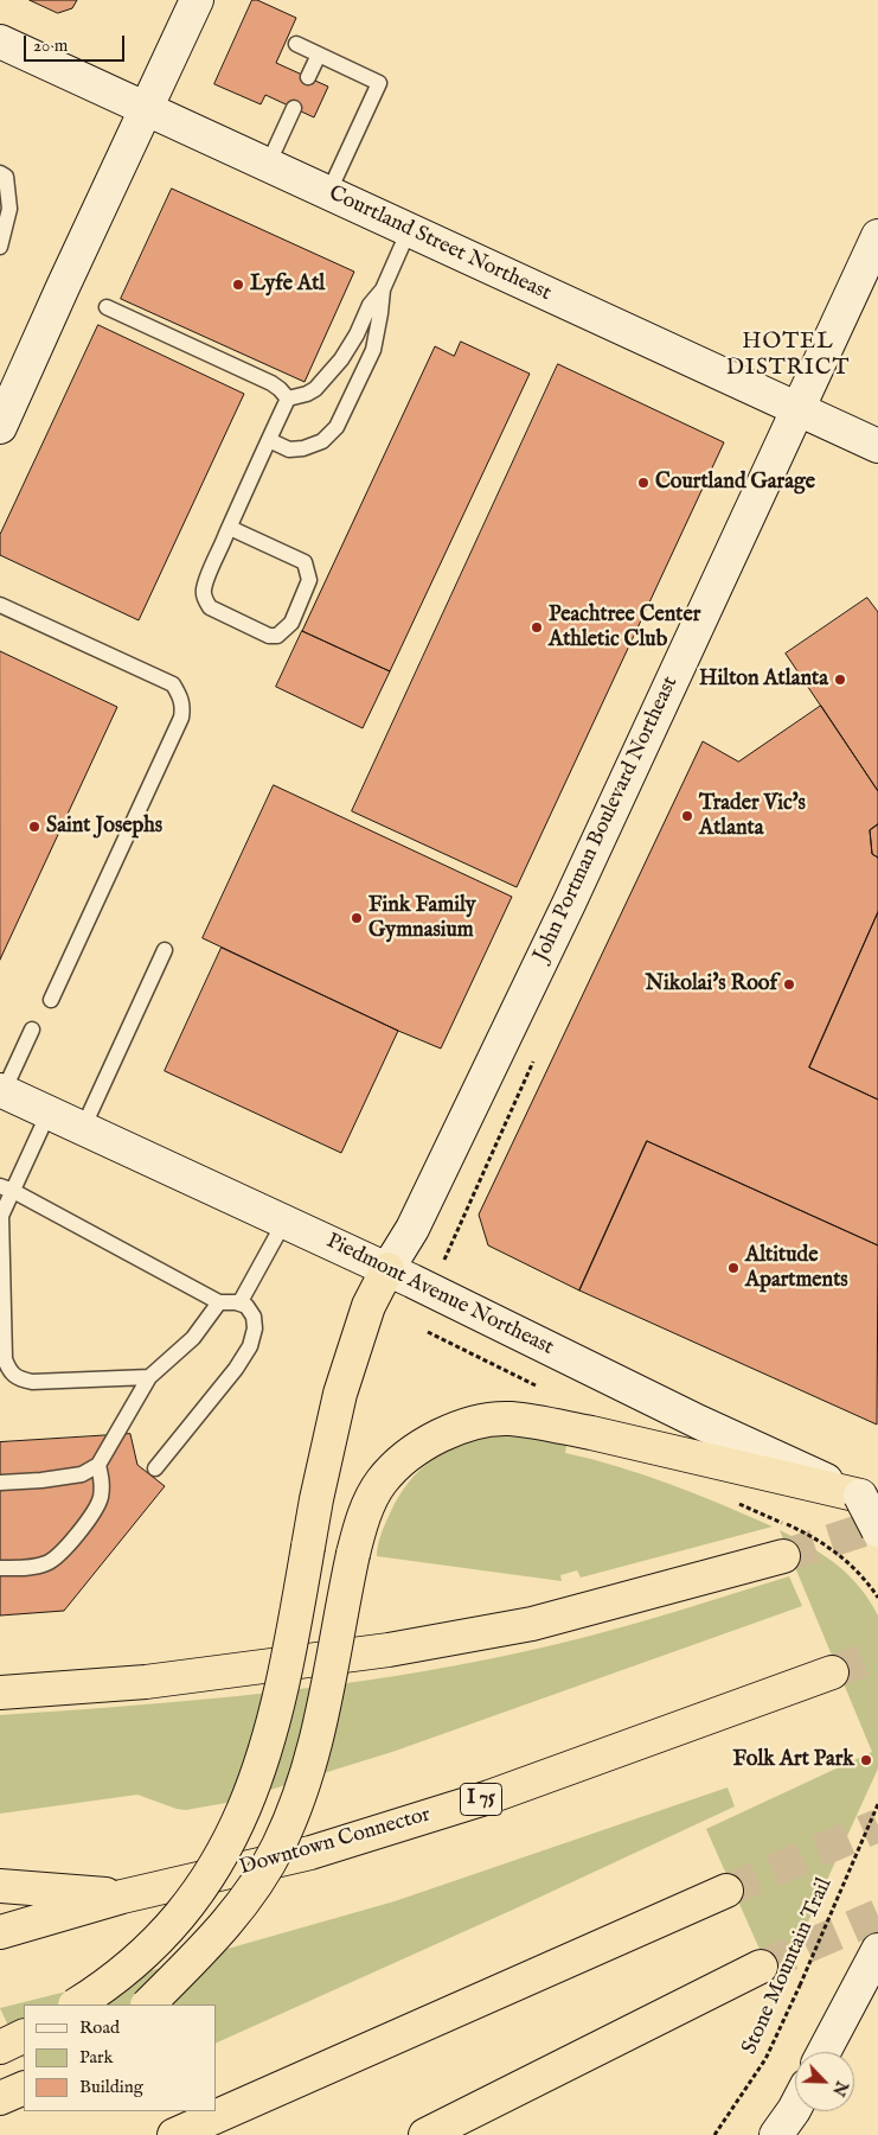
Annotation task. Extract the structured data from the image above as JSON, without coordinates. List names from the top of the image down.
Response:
{
  "streets": {
    "highway": ["I 75", "Downtown Connector"],
    "main road": ["Courtland Street Northeast", "John Portman Boulevard Northeast", "Piedmont Avenue Northeast"],
    "path": ["Stone Mountain Trail"]
  },
  "crossings": [
    ["Courtland Street Northeast", "John Portman Boulevard Northeast"],
    ["John Portman Boulevard Northeast", "Piedmont Avenue Northeast"]
  ],
  "districts": ["HOTEL DISTRICT"],
  "places": [
    "Lyfe Atl",
    "Courtland Garage",
    "Peachtree Center Athletic Club",
    "Hilton Atlanta",
    "Trader Vic's Atlanta",
    "Saint Josephs",
    "Fink Family Gymnasium",
    "Nikolai's Roof",
    "Altitude Apartments",
    "Folk Art Park"
  ],
  "legend": ["Road", "Park", "Building"],
  "scale_bar": "20 m",
  "north": "bottom right"
}
